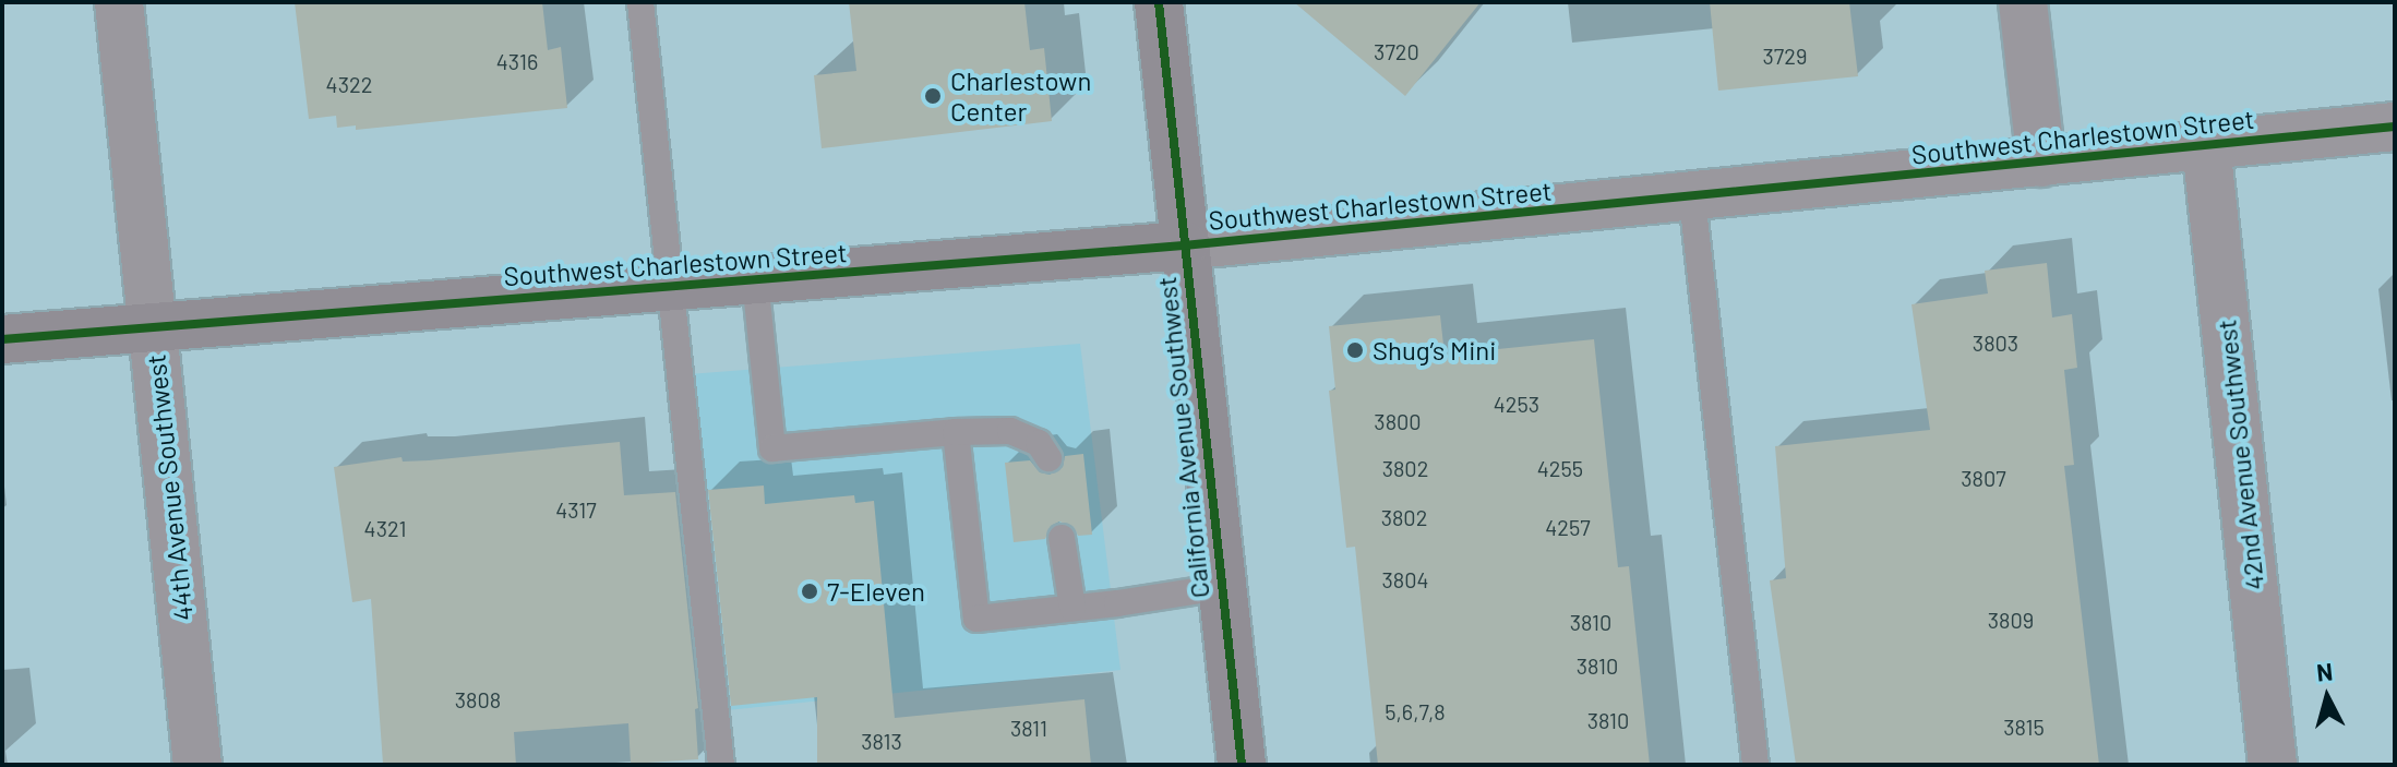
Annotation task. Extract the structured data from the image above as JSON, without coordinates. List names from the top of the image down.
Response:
{
  "streets": {
    "street": [
      "Southwest Charlestown Street",
      "California Avenue Southwest",
      "42nd Avenue Southwest",
      "44th Avenue Southwest"
    ]
  },
  "crossings": [
    ["Southwest Charlestown Street", "California Avenue Southwest"],
    ["Southwest Charlestown Street", "42nd Avenue Southwest"],
    ["Southwest Charlestown Street", "44th Avenue Southwest"]
  ],
  "places": ["Charlestown Center", "Shug’s Mini", "7-Eleven"],
  "house_numbers": [
    "3720",
    "3729",
    "4316",
    "4322",
    "3803",
    "4253",
    "3800",
    "3802",
    "4255",
    "3807",
    "4317",
    "3802",
    "4257",
    "4321",
    "3804",
    "3809",
    "3810",
    "3810",
    "3808",
    "5,6,7,8",
    "3810",
    "3815",
    "3811",
    "3813"
  ],
  "north": "top"
}
